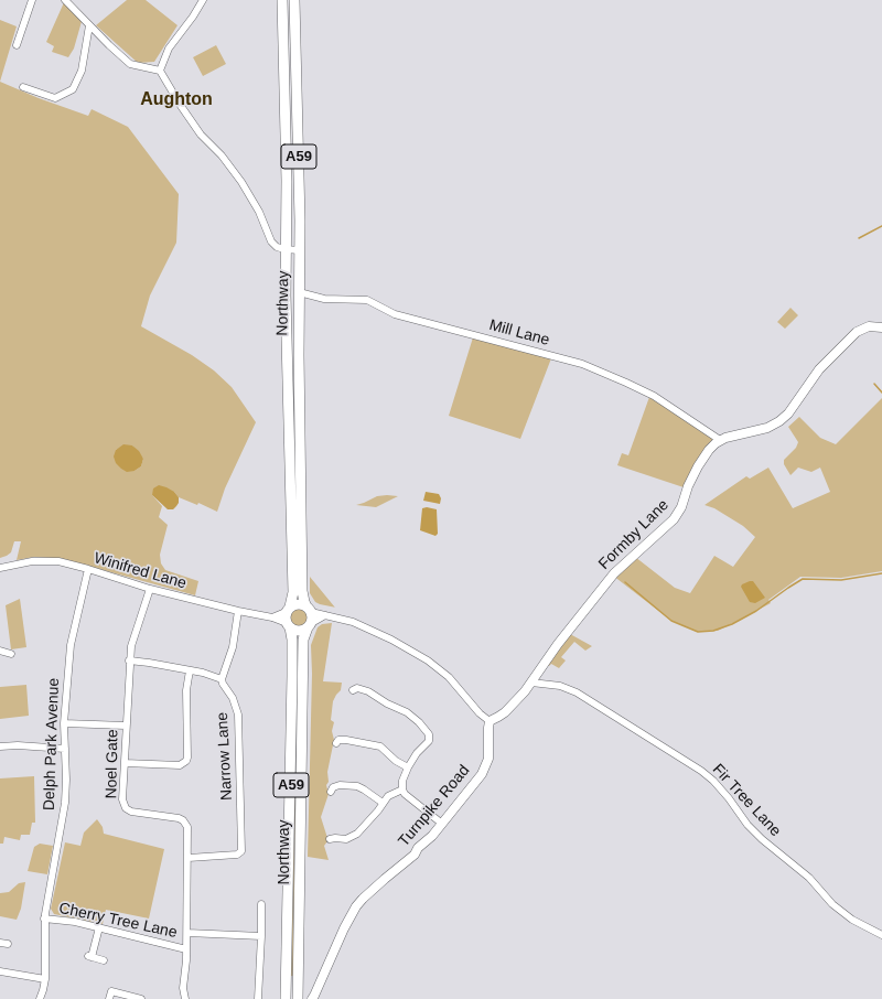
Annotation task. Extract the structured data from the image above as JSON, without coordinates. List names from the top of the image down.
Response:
{
  "streets": {
    "highway": ["A59", "Northway"],
    "main road": ["Formby Lane", "Turnpike Road"],
    "street": [
      "Mill Lane",
      "Winifred Lane",
      "Delph Park Avenue",
      "Narrow Lane",
      "Noel Gate",
      "Fir Tree Lane",
      "Cherry Tree Lane"
    ]
  },
  "crossings": [
    ["A59", "Northway"],
    ["A59", "Winifred Lane"],
    ["Northway", "Mill Lane"],
    ["Northway", "Winifred Lane"],
    ["Mill Lane", "Formby Lane"],
    ["Formby Lane", "Fir Tree Lane"],
    ["Formby Lane", "Turnpike Road"],
    ["Winifred Lane", "Delph Park Avenue"],
    ["Winifred Lane", "Noel Gate"],
    ["Delph Park Avenue", "Cherry Tree Lane"],
    ["Narrow Lane", "Noel Gate"],
    ["Noel Gate", "Cherry Tree Lane"]
  ],
  "districts": ["Aughton"]
}
